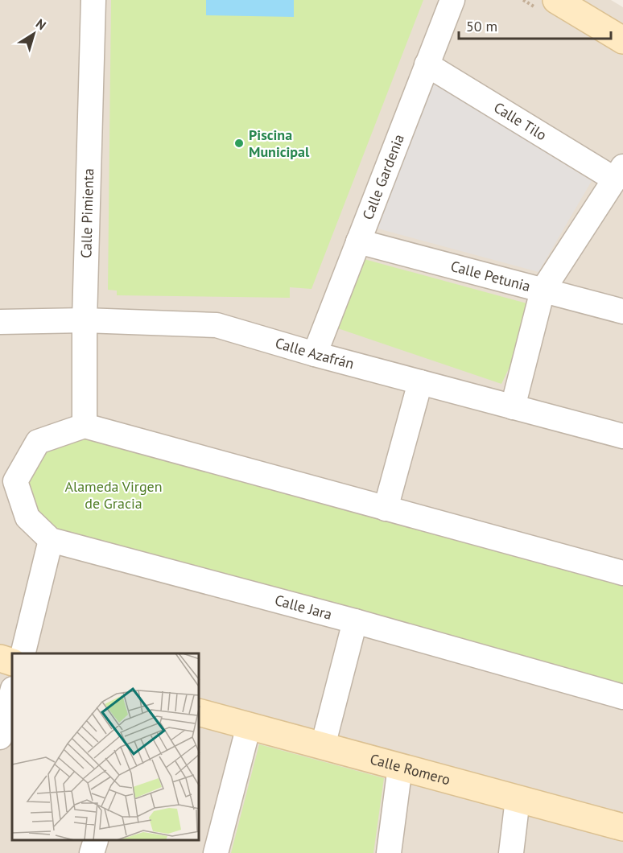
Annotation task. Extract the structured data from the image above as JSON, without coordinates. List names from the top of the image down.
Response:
{
  "streets": {
    "street": [
      "Calle Tilo",
      "Calle Gardenia",
      "Calle Pimienta",
      "Calle Petunia",
      "Calle Azafrán",
      "Calle Jara",
      "Calle Romero"
    ]
  },
  "crossings": [
    ["Calle Tilo", "Calle Gardenia"],
    ["Calle Gardenia", "Calle Petunia"],
    ["Calle Gardenia", "Calle Azafrán"],
    ["Calle Pimienta", "Calle Azafrán"],
    ["Calle Pimienta", "Calle Jara"]
  ],
  "parks": ["Alameda Virgen de Gracia"],
  "places": ["Piscina Municipal"],
  "scale_bar": "50 m",
  "north": "top right"
}
